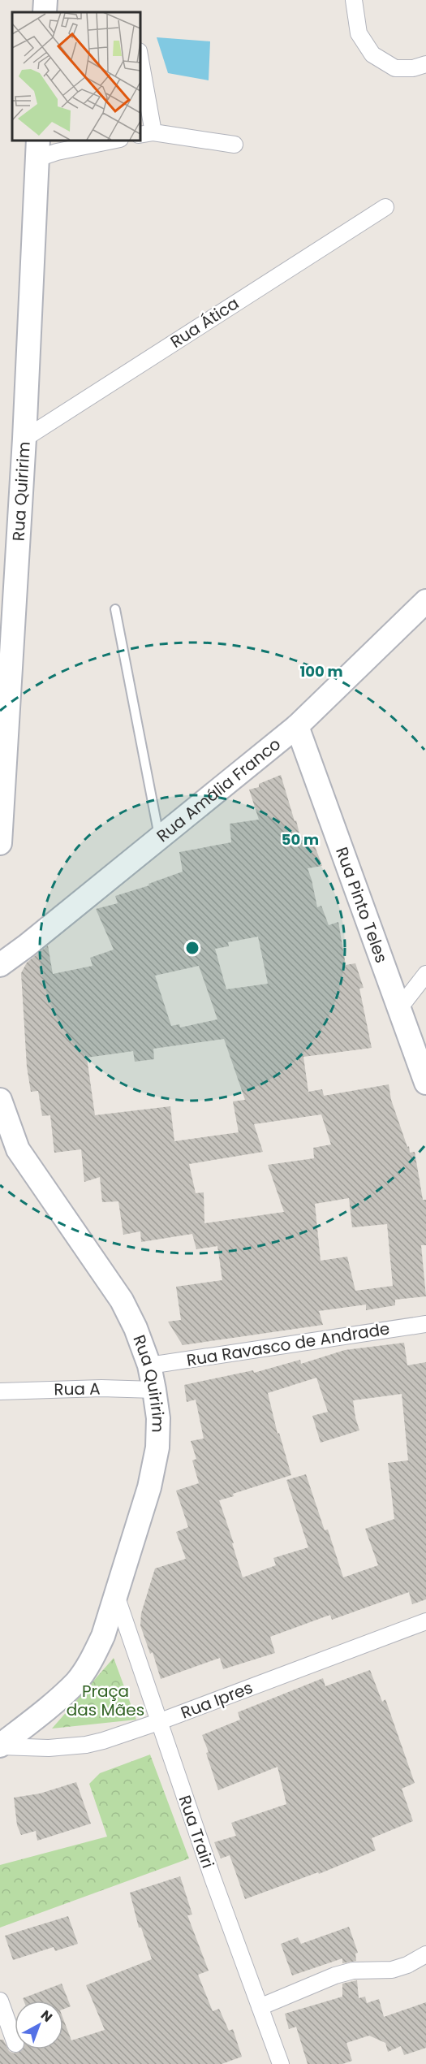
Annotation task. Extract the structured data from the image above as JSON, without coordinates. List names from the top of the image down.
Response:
{
  "streets": {
    "main road": ["Rua Quiririm", "Rua Amália Franco", "Rua Pinto Teles"],
    "street": [
      "Rua Ática",
      "Rua Ravasco de Andrade",
      "Rua A",
      "Rua Ipres",
      "Rua Trairi"
    ]
  },
  "crossings": [
    ["Rua Ática", "Rua Quiririm"],
    ["Rua Quiririm", "Rua Ravasco de Andrade"],
    ["Rua Quiririm", "Rua A"],
    ["Rua Quiririm", "Rua Ipres"],
    ["Rua Quiririm", "Rua Trairi"],
    ["Rua Amália Franco", "Rua Pinto Teles"],
    ["Rua Ipres", "Rua Trairi"]
  ],
  "parks": ["Praça das Mães"],
  "north": "top right",
  "rings": ["100 m", "50 m"]
}
